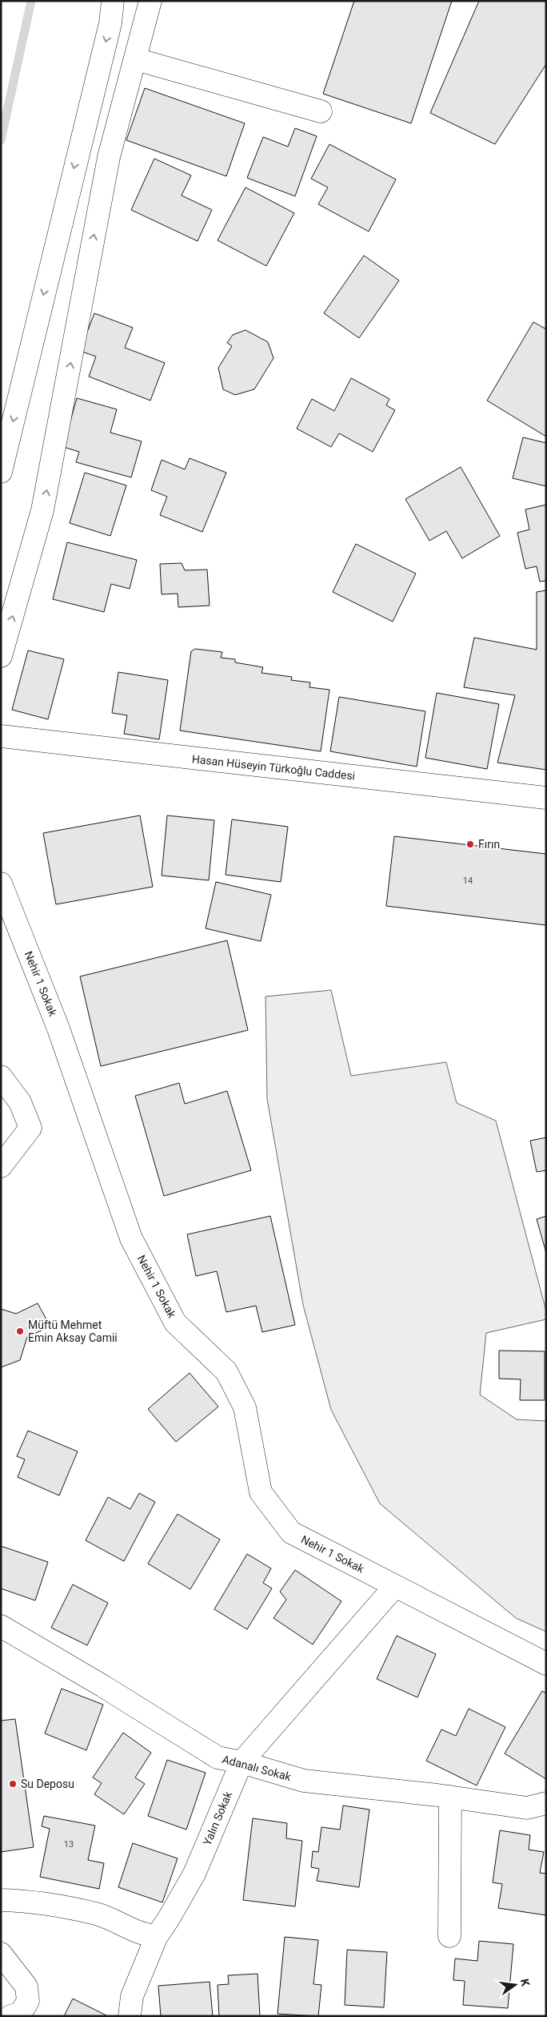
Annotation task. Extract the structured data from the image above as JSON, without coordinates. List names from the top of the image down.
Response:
{
  "streets": {
    "street": [
      "Hasan Hüseyin Türkoğlu Caddesi",
      "Nehir 1 Sokak",
      "Adanalı Sokak",
      "Yalın Sokak"
    ]
  },
  "crossings": [
    ["Nehir 1 Sokak", "Yalın Sokak"],
    ["Adanalı Sokak", "Yalın Sokak"]
  ],
  "places": ["Fırın", "Müftü Mehmet Emin Aksay Camii", "Su Deposu"],
  "house_numbers": ["14", "13"],
  "north": "right"
}
